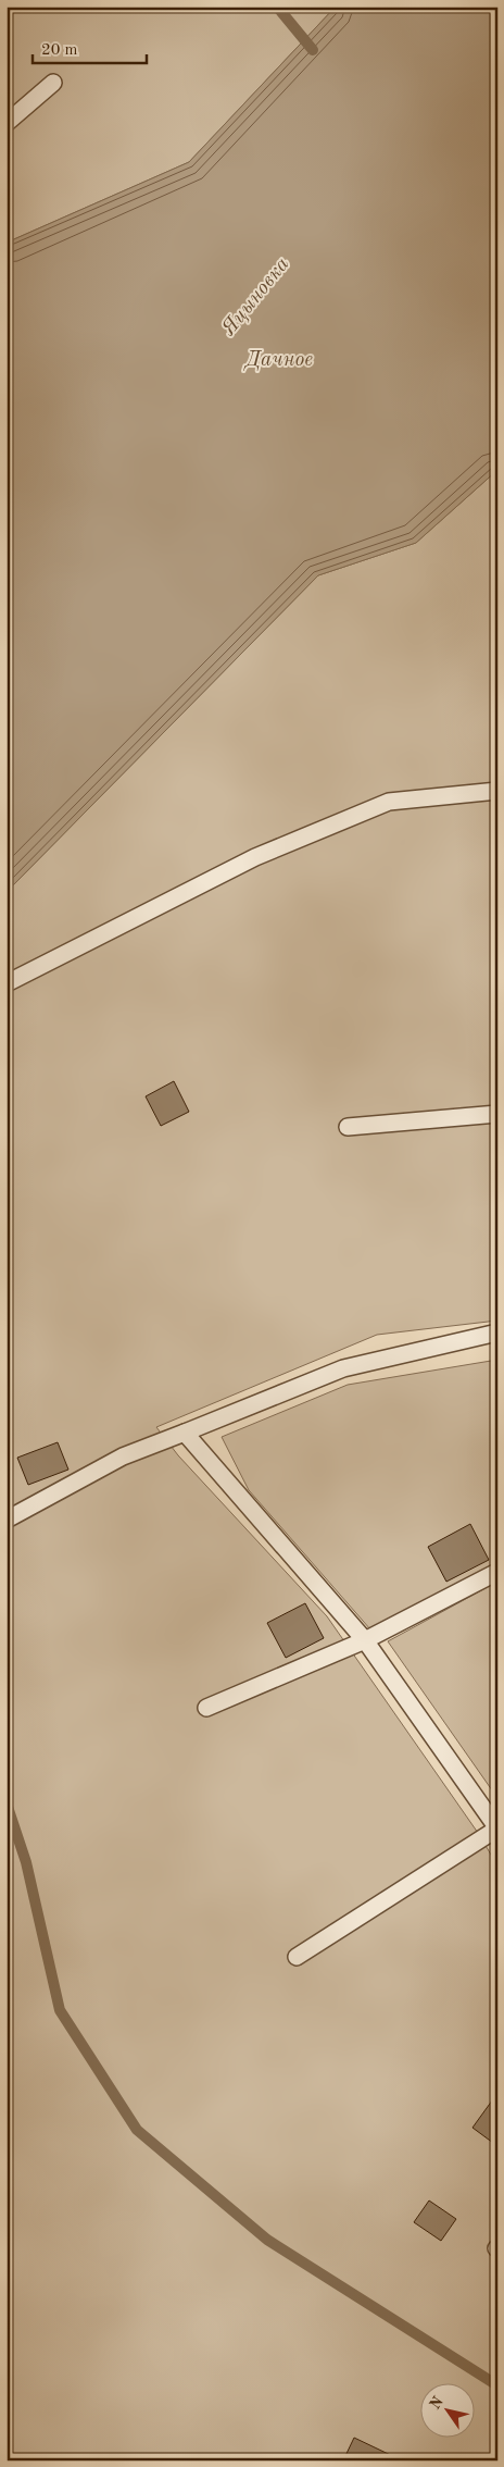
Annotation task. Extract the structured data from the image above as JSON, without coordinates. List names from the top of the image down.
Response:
{
  "water": ["Яцыновка", "Дачное"],
  "scale_bar": "20 m",
  "north": "top left"
}
